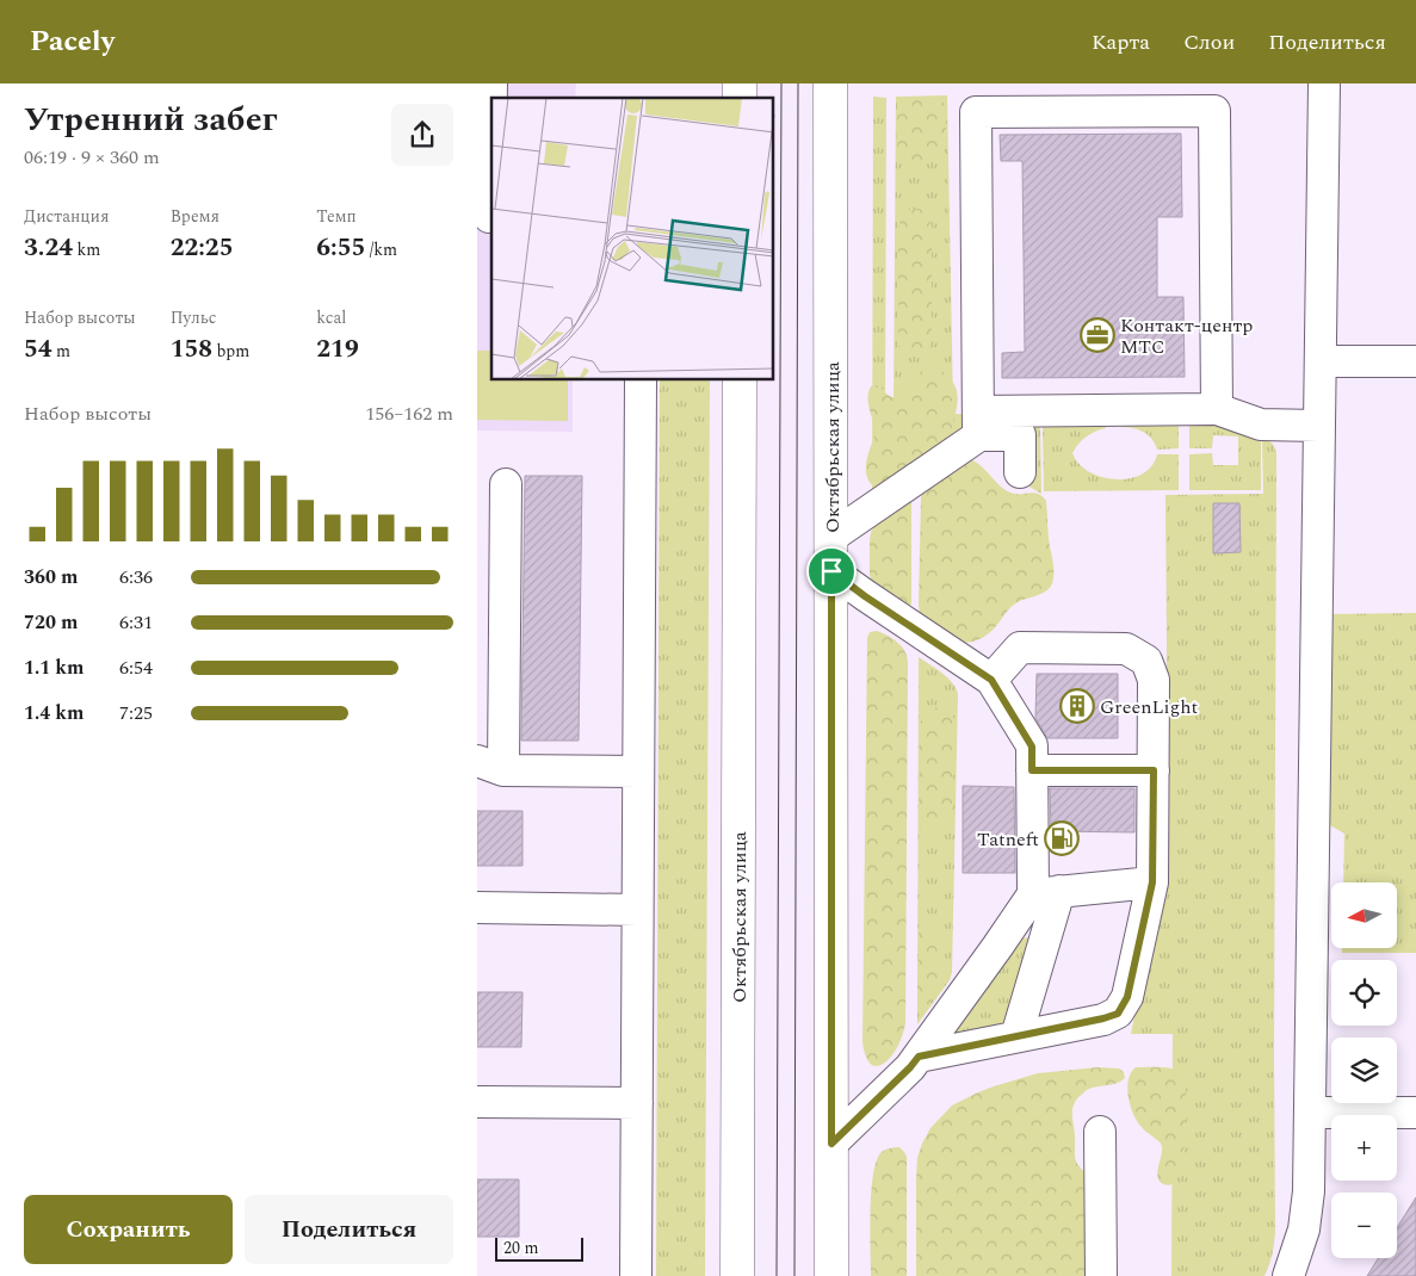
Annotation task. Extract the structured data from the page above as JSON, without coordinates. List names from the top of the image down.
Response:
{
  "streets": {
    "main road": ["Октябрьская улица"]
  },
  "places": {
    "office": ["Контакт-центр МТС"],
    "building": ["GreenLight"],
    "fuel station": ["Tatneft"]
  },
  "scale_bar": "20 m",
  "north": "left",
  "page": {
    "header": "Pacely",
    "nav": ["Карта", "Слои", "Поделиться"],
    "heading": ["Утренний забег", "06:19 · 9 × 360 m"],
    "stats": [
      ["Дистанция", "3.24 km"],
      ["Время", "22:25"],
      ["Темп", "6:55 /km"],
      ["Набор высоты", "54 m"],
      ["Пульс", "158 bpm"],
      ["kcal", "219"]
    ],
    "chart": ["Набор высоты", "156–162 m"],
    "list": [
      {
        "name": "360 m",
        "note": "6:36"
      },
      {
        "name": "720 m",
        "note": "6:31"
      },
      {
        "name": "1.1 km",
        "note": "6:54"
      },
      {
        "name": "1.4 km",
        "note": "7:25"
      }
    ],
    "map_buttons": ["+", "−"],
    "buttons": ["Сохранить", "Поделиться"],
    "scale": "20 m"
  }
}
